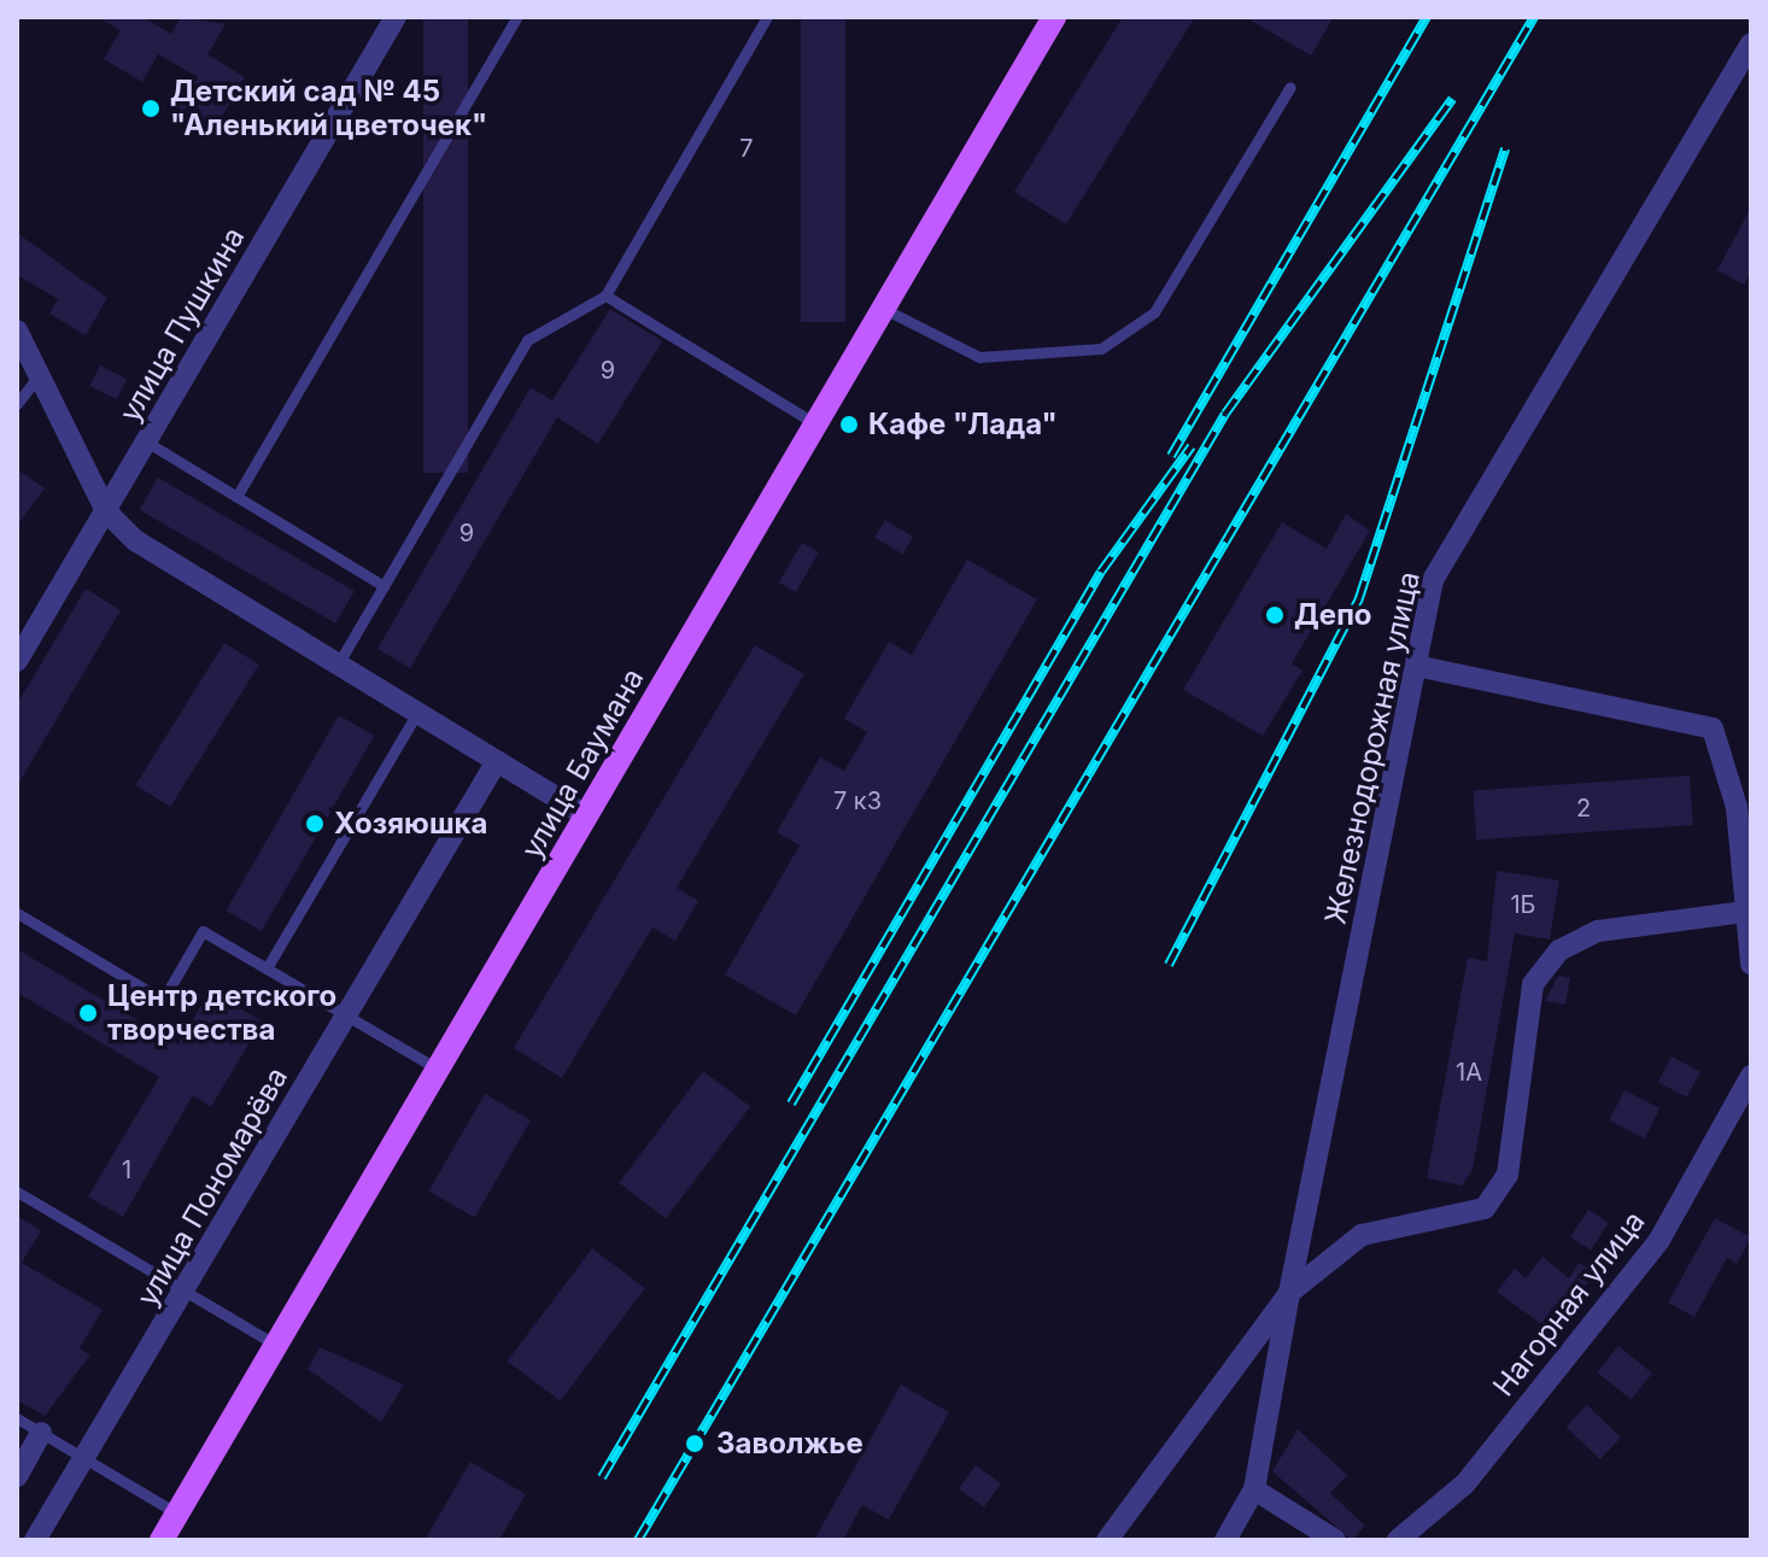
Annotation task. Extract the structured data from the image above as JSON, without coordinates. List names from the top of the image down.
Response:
{
  "streets": {
    "main road": ["улица Баумана"],
    "street": [
      "улица Пушкина",
      "Железнодорожная улица",
      "улица Пономарёва",
      "Нагорная улица"
    ]
  },
  "places": [
    "Детский сад № 45 \"Аленький цветочек\"",
    "Кафе \"Лада\"",
    "Депо",
    "Хозяюшка",
    "Центр детского творчества",
    "Заволжье"
  ],
  "house_numbers": [
    "7",
    "9",
    "9",
    "7 к3",
    "2",
    "1Б",
    "1А",
    "1"
  ]
}
